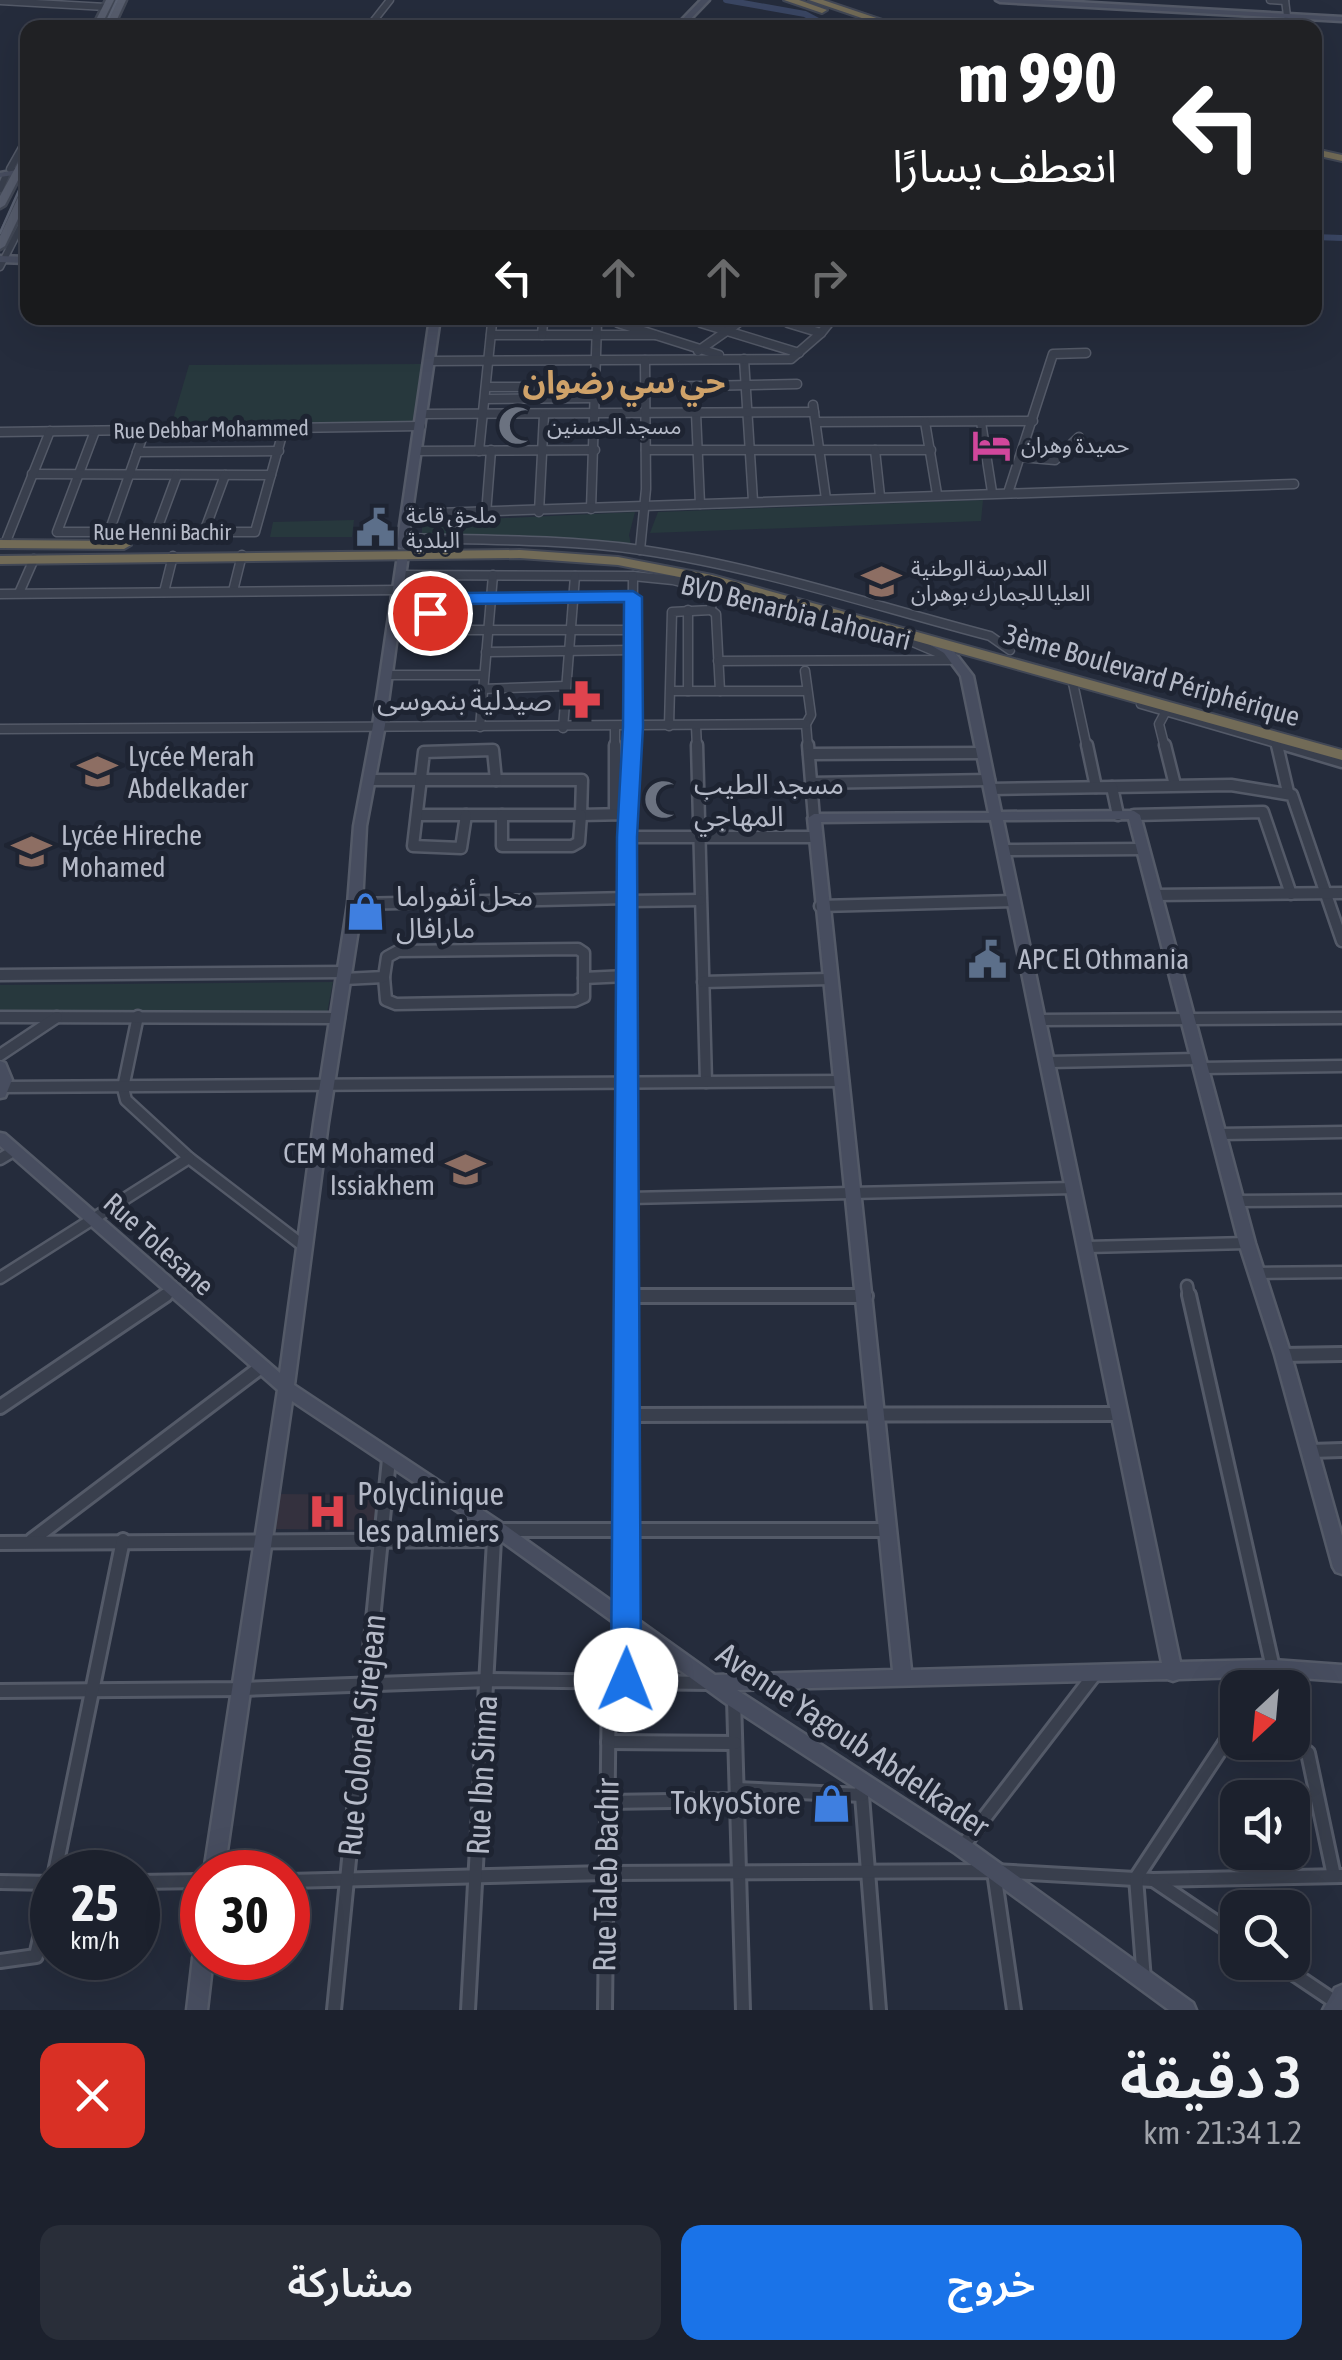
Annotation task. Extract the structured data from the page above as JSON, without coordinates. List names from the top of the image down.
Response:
{
  "streets": {
    "highway": ["3ème Boulevard Périphérique"],
    "street": [
      "Rue Debbar Mohammed",
      "Rue Henni Bachir",
      "BVD Benarbia Lahouari",
      "Rue Tolesane",
      "Rue Colonel Sirejean",
      "Avenue Yagoub Abdelkader",
      "Rue Ibn Sinna",
      "Rue Taleb Bachir"
    ]
  },
  "crossings": [
    ["Rue Debbar Mohammed", "Rue Henni Bachir"],
    ["Rue Tolesane", "Avenue Yagoub Abdelkader"],
    ["Rue Colonel Sirejean", "Avenue Yagoub Abdelkader"],
    ["Avenue Yagoub Abdelkader", "Rue Ibn Sinna"]
  ],
  "districts": ["حي سي رضوان"],
  "places": {
    "mosque": ["مسجد الحسنين", "مسجد الطيب المهاجي"],
    "hotel": ["حميدة وهران"],
    "public building": ["ملحق قاعة البلدية", "APC El Othmania"],
    "school or university": [
      "المدرسة الوطنية العليا للجمارك بوهران",
      "Lycée Merah Abdelkader",
      "Lycée Hireche Mohamed",
      "CEM Mohamed Issiakhem"
    ],
    "pharmacy": ["صيدلية بنموسى"],
    "shop": ["محل أنفوراما مارافال", "TokyoStore"],
    "hospital": ["Polyclinique les palmiers"]
  },
  "north": "bottom left",
  "page": {
    "turn": ["990 m", "انعطف يسارًا"],
    "speed": "25 km/h",
    "limit": "30",
    "heading": ["3 دقيقة", "1.2 km · 21:34"],
    "buttons": ["خروج", "مشاركة"]
  }
}
